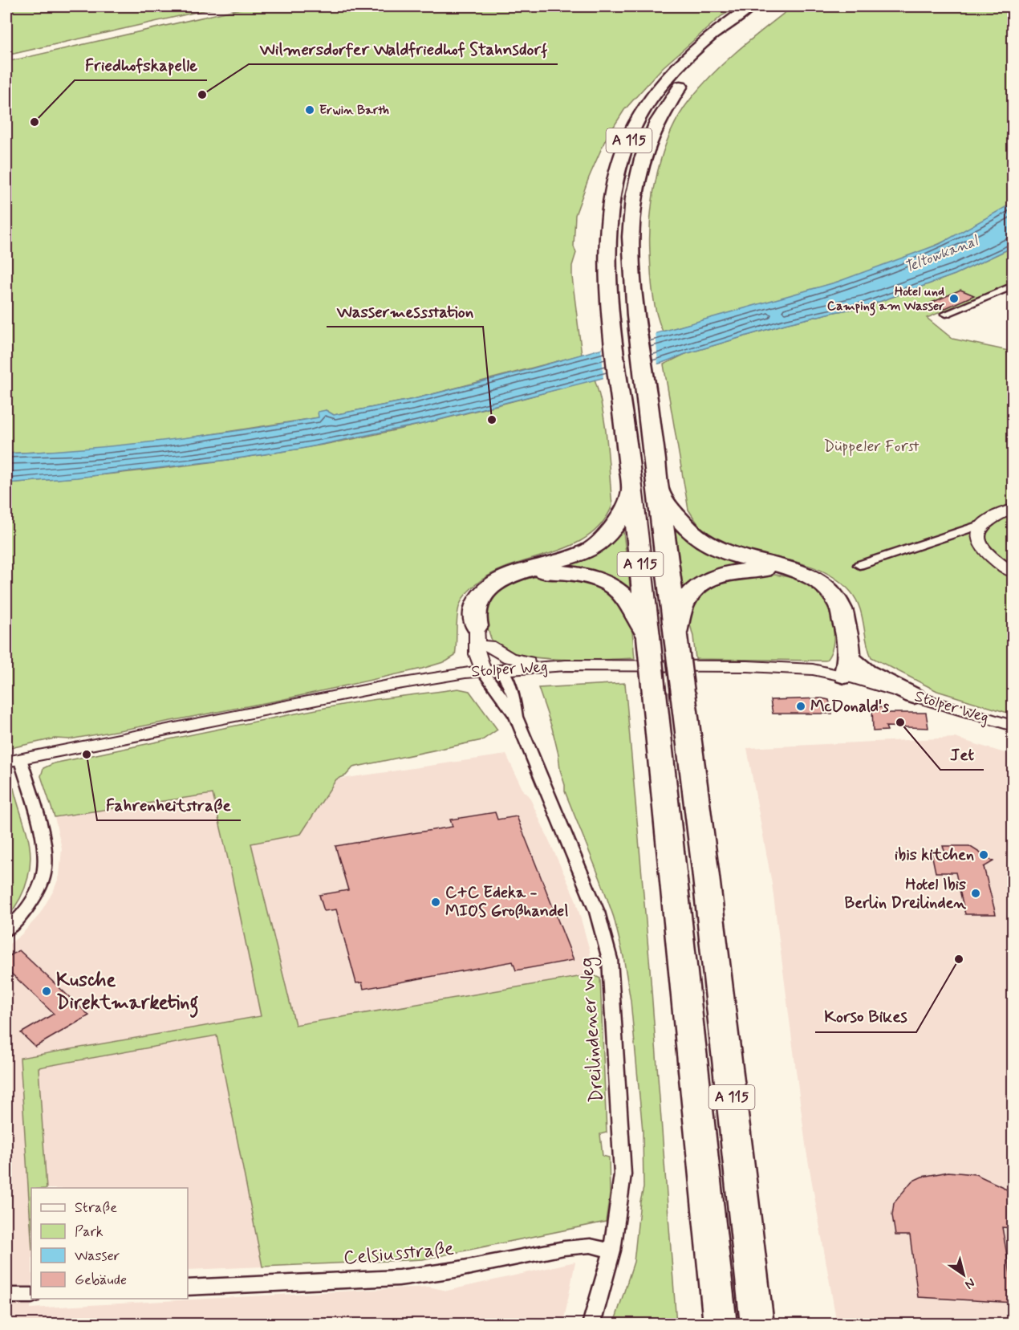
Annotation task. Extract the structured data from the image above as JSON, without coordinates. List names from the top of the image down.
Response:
{
  "streets": {
    "highway": ["A 115"],
    "street": ["Stolper Weg", "Dreilindener Weg", "Celsiusstraße"]
  },
  "crossings": [
    ["Stolper Weg", "Dreilindener Weg"],
    ["Dreilindener Weg", "Celsiusstraße"]
  ],
  "water": ["Teltowkanal"],
  "parks": ["Düppeler Forst"],
  "places": [
    "Wilmersdorfer Waldfriedhof Stahnsdorf",
    "Erwin Barth",
    "Friedhofskapelle",
    "Hotel und Camping am Wasser",
    "Wassermessstation",
    "McDonald's",
    "Jet",
    "Fahrenheitstraße",
    "ibis kitchen",
    "Hotel Ibis Berlin Dreilinden",
    "C+C Edeka - MIOS Großhandel",
    "Korso Bikes",
    "Kusche Direktmarketing"
  ],
  "legend": [
    "Straße",
    "Park",
    "Wasser",
    "Gebäude"
  ],
  "north": "bottom right"
}
